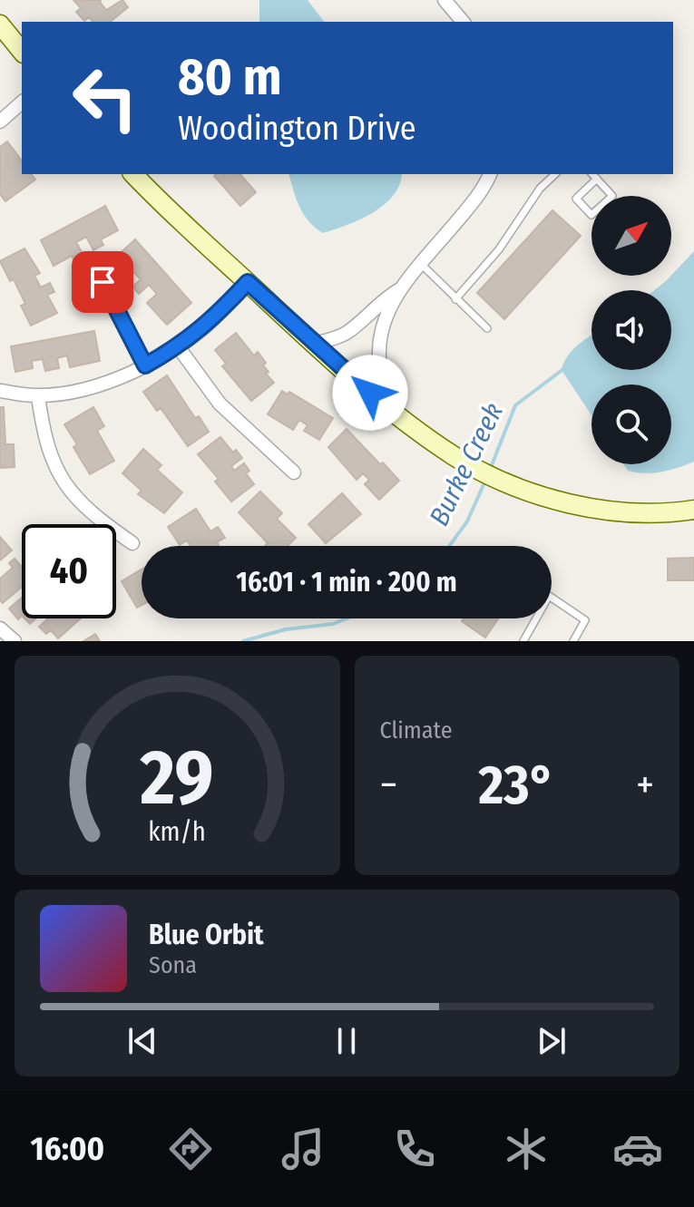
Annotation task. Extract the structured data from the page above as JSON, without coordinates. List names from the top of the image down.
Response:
{
  "water": ["Burke Creek"],
  "north": "top right",
  "page": {
    "turn": ["80 m", "Woodington Drive"],
    "limit": "40",
    "trip": "16:01 · 1 min · 200 m",
    "tile": "Climate",
    "heat": ["−", "23°", "+"],
    "song": ["Blue Orbit", "Sona"],
    "tabs": "16:00",
    "gauge": ["29", "km/h"]
  }
}
